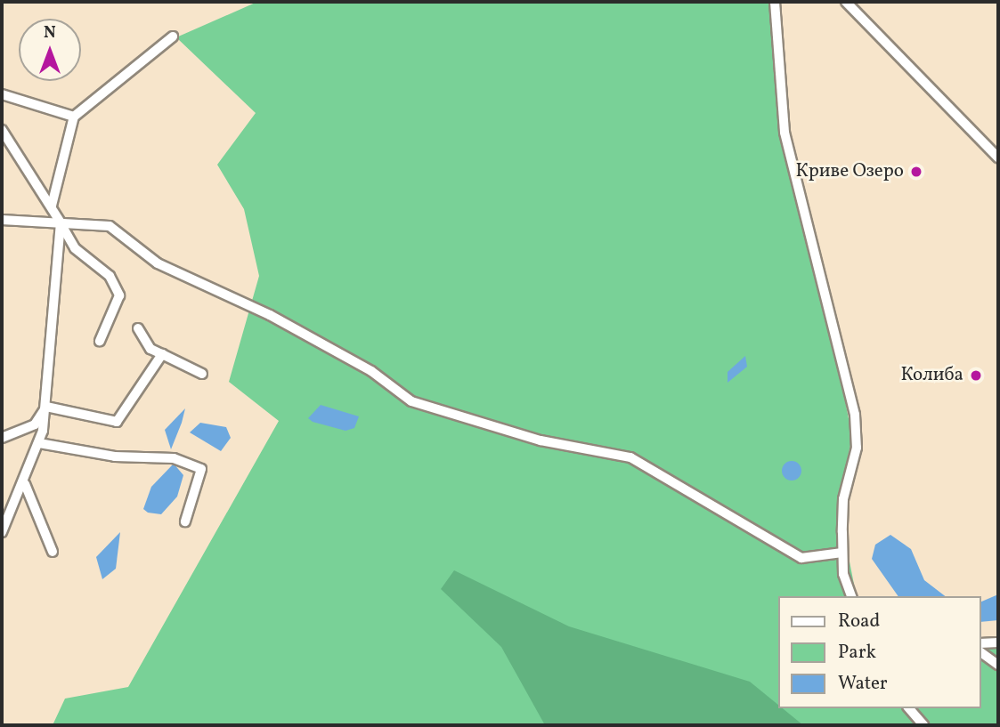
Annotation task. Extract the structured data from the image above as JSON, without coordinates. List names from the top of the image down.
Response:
{
  "places": ["Криве Озеро", "Колиба"],
  "legend": ["Road", "Park", "Water"],
  "north": "top"
}
